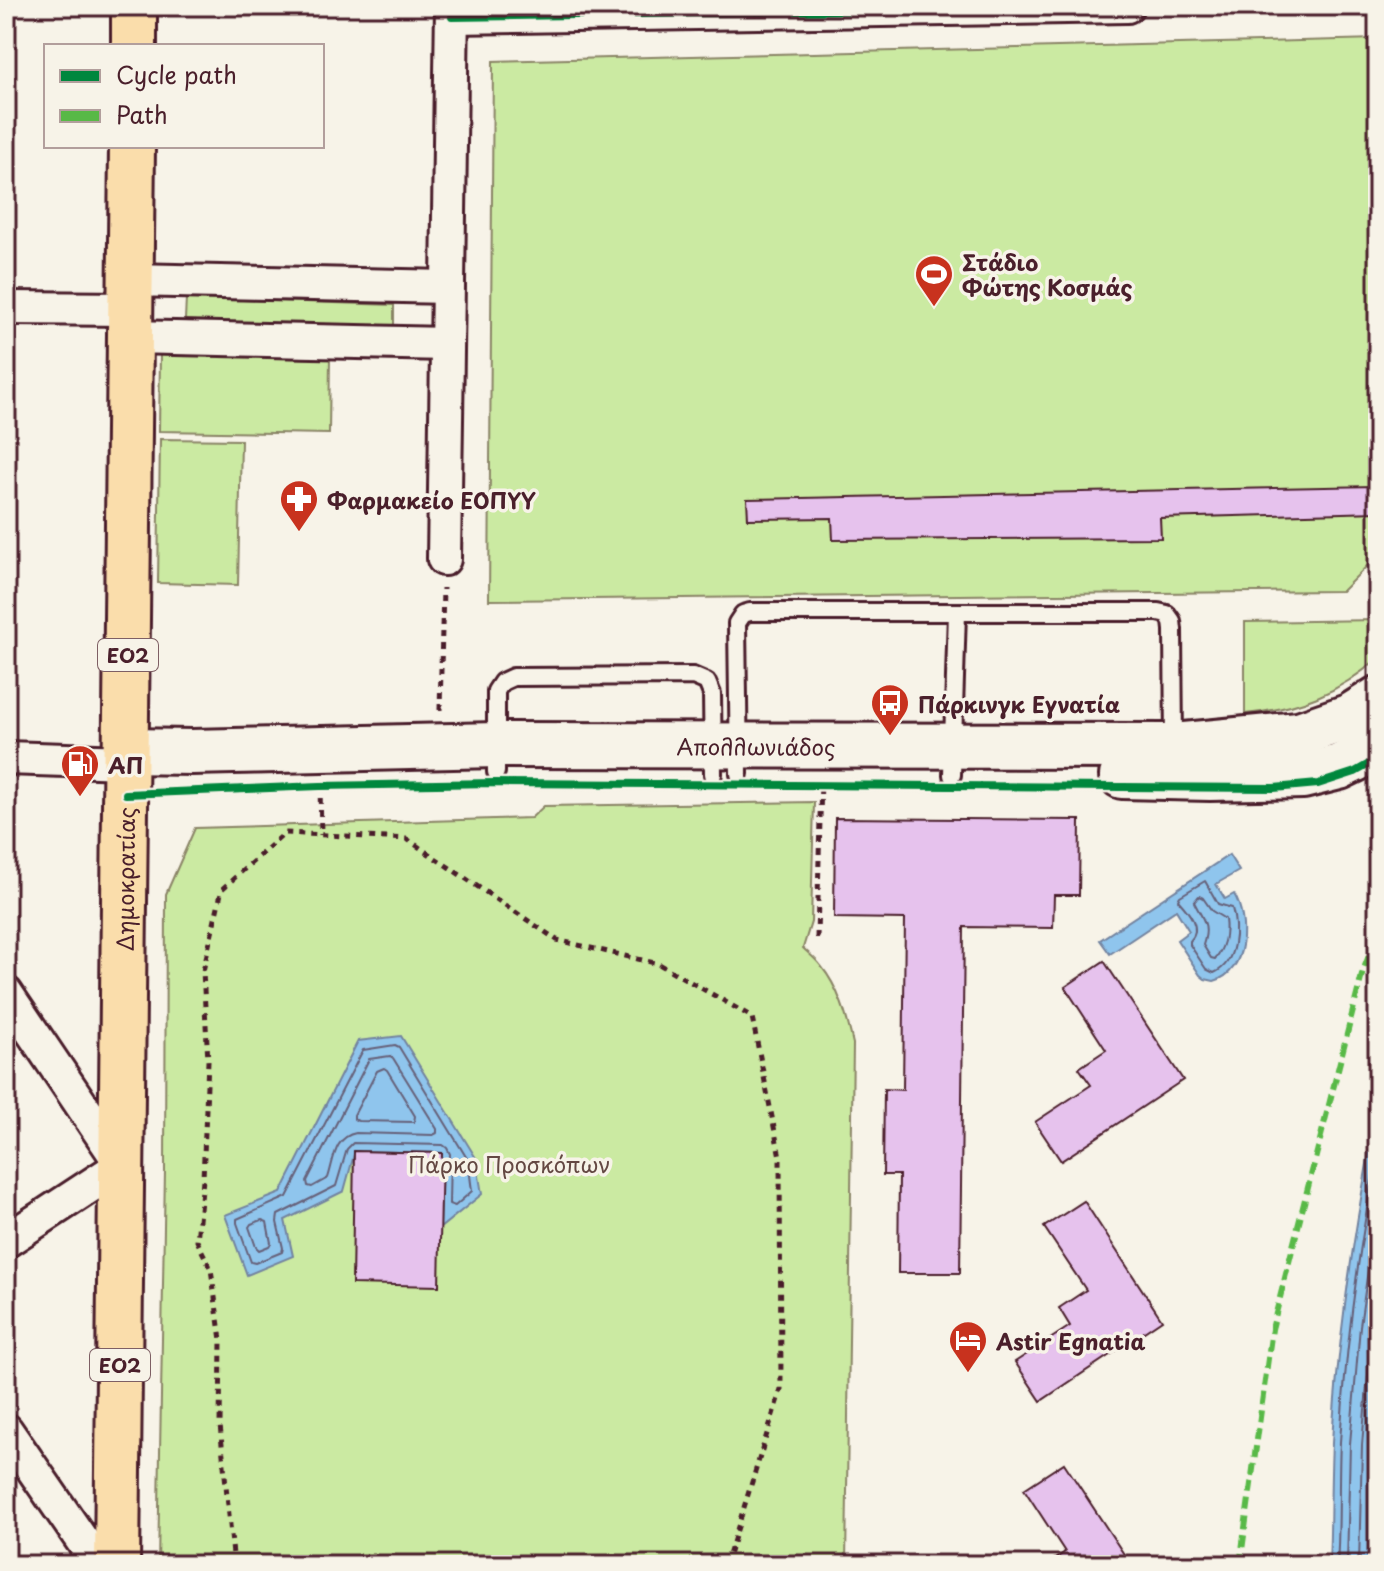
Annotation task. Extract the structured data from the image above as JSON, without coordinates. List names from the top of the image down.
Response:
{
  "streets": {
    "main road": ["ΕΟ2", "Απολλωνιάδος", "Δημοκρατίας"]
  },
  "crossings": [
    ["Απολλωνιάδος", "Δημοκρατίας"]
  ],
  "parks": ["Πάρκο Προσκόπων"],
  "places": {
    "sports": ["Στάδιο Φώτης Κοσμάς"],
    "pharmacy": ["Φαρμακείο ΕΟΠΥΥ"],
    "bus stop": ["Πάρκινγκ Εγνατία"],
    "fuel station": ["ΑΠ"],
    "hotel": ["Astir Egnatia"]
  },
  "legend": ["Cycle path", "Path"]
}
